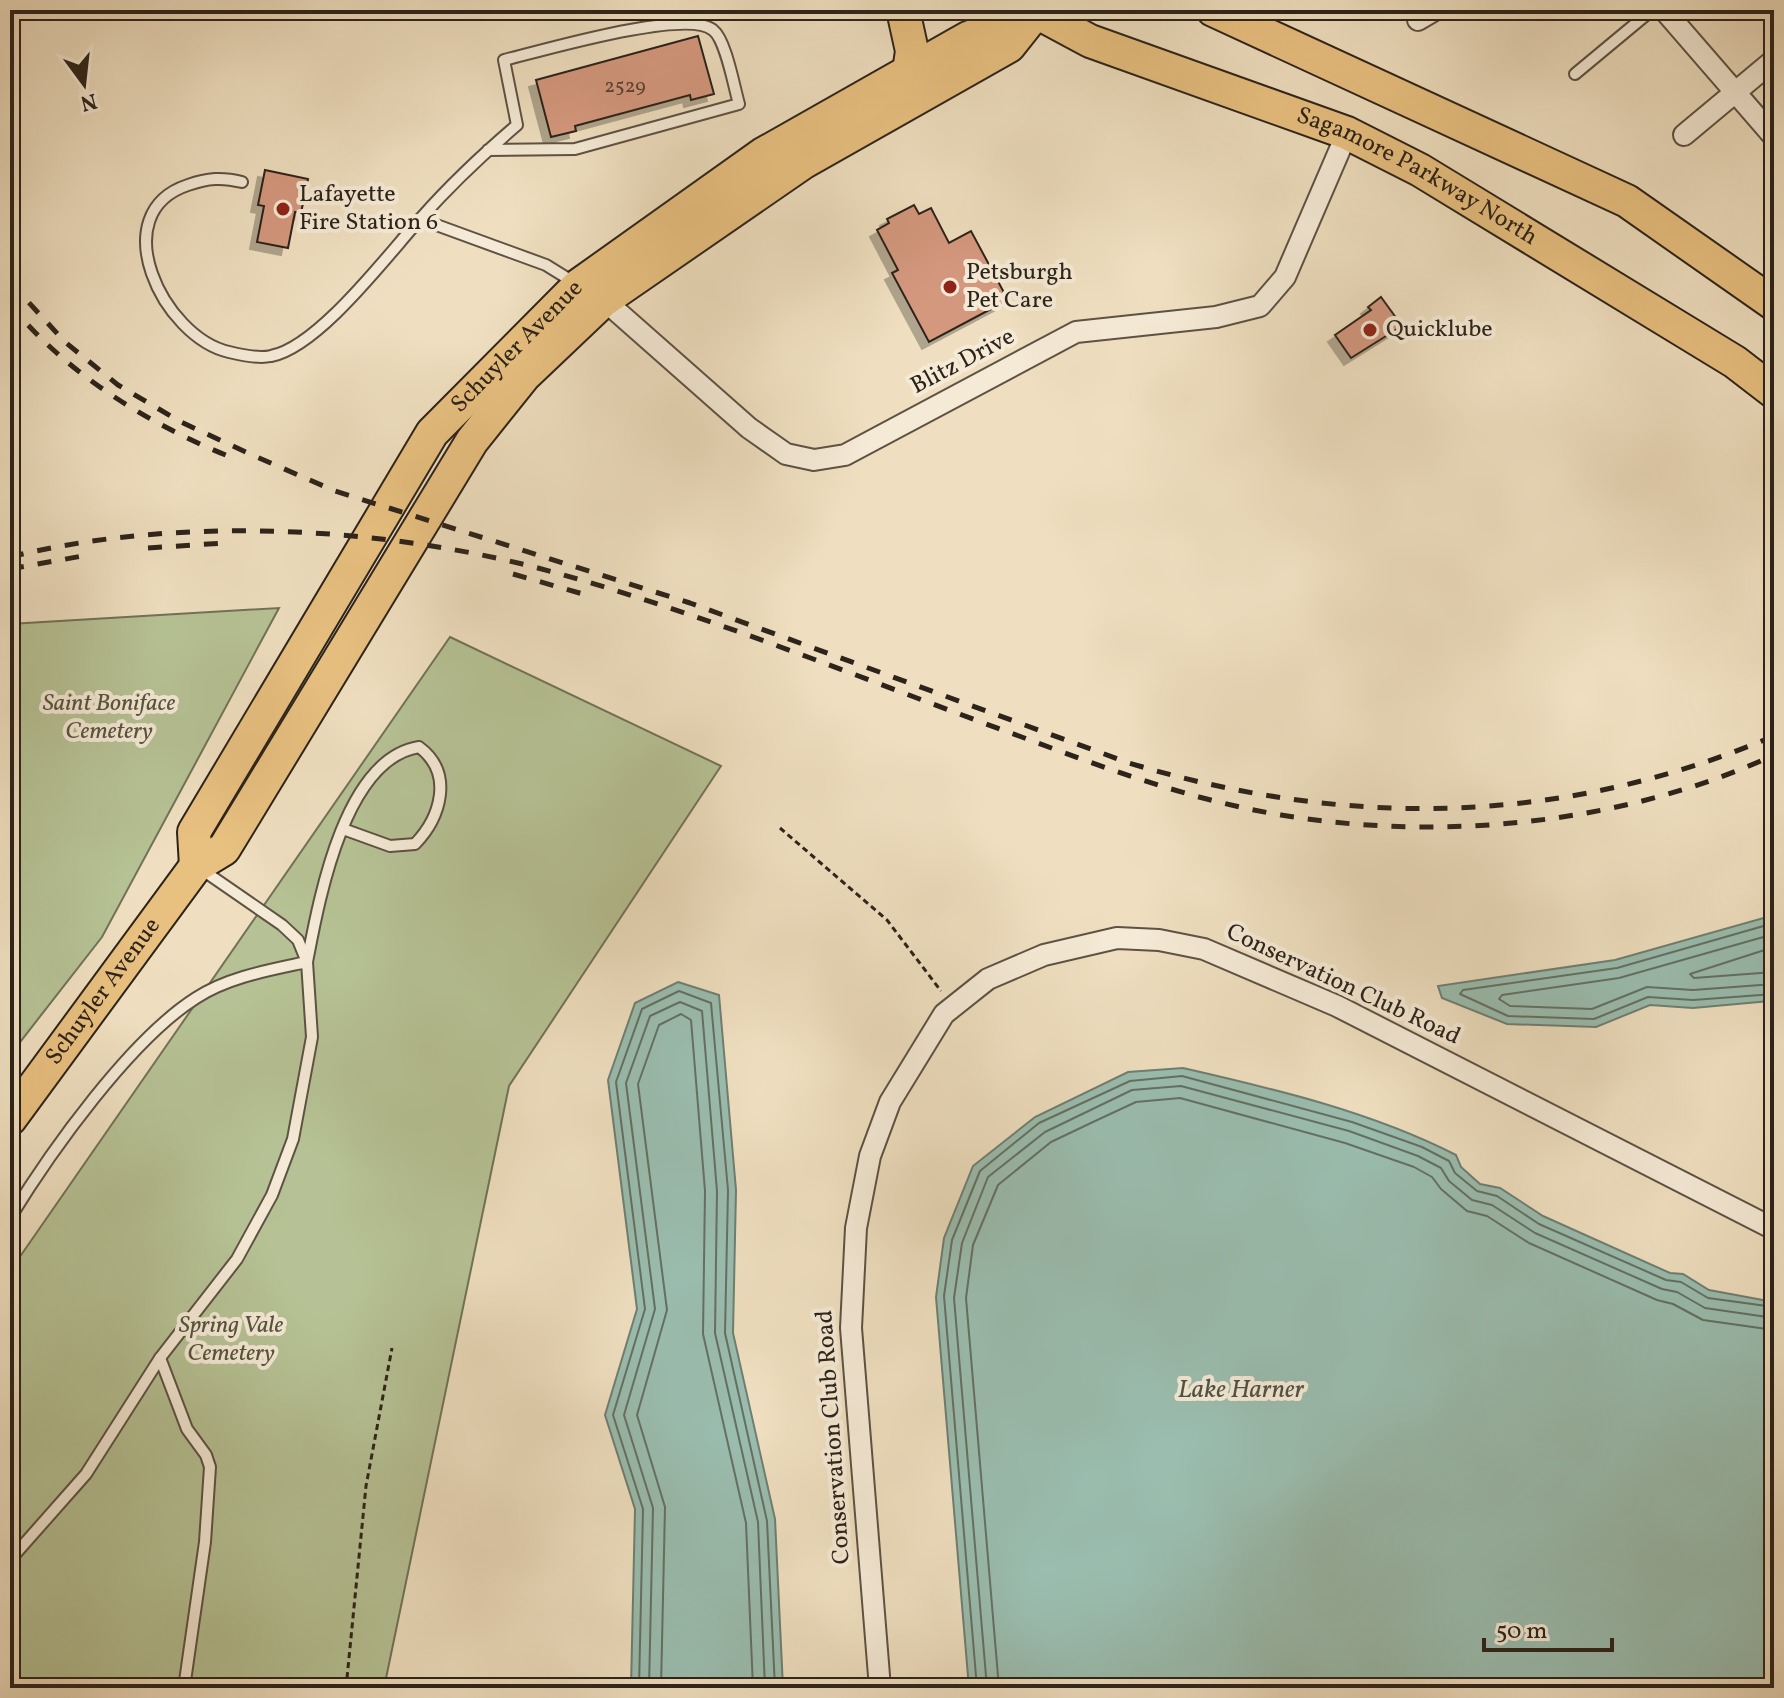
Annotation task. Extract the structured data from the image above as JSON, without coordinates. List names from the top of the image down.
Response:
{
  "streets": {
    "highway": ["Sagamore Parkway North", "Schuyler Avenue"],
    "street": ["Blitz Drive", "Conservation Club Road"]
  },
  "crossings": [
    ["Sagamore Parkway North", "Schuyler Avenue"],
    ["Sagamore Parkway North", "Blitz Drive"],
    ["Schuyler Avenue", "Blitz Drive"]
  ],
  "water": ["Lake Harner"],
  "parks": ["Saint Boniface Cemetery", "Spring Vale Cemetery"],
  "places": ["Lafayette Fire Station 6", "Petsburgh Pet Care", "Quicklube"],
  "house_numbers": ["2529"],
  "scale_bar": "50 m",
  "north": "bottom"
}
